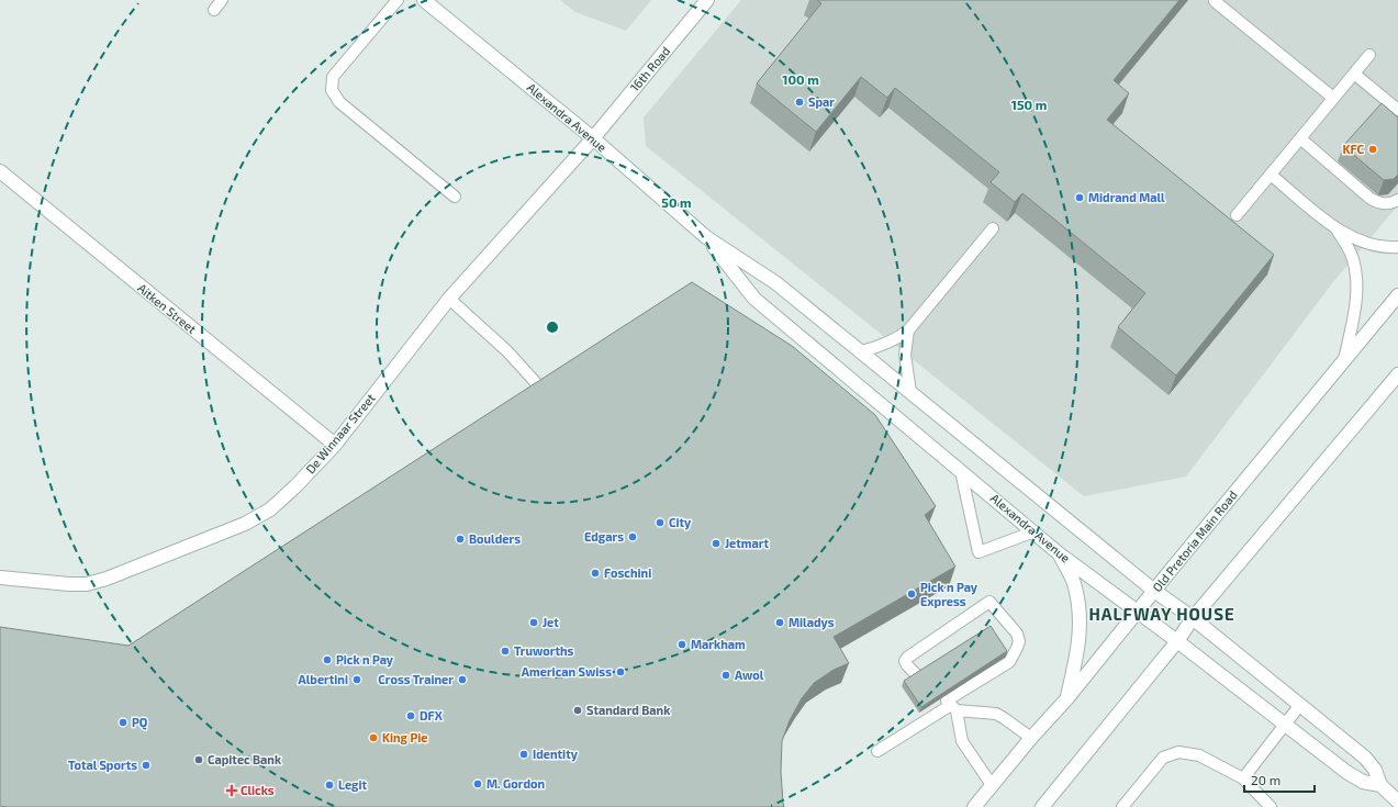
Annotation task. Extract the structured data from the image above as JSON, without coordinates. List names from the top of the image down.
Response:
{
  "streets": {
    "main road": [
      "16th Road",
      "Alexandra Avenue",
      "Aitken Street",
      "De Winnaar Street",
      "Old Pretoria Main Road"
    ]
  },
  "crossings": [
    ["16th Road", "Alexandra Avenue"],
    ["16th Road", "De Winnaar Street"],
    ["Alexandra Avenue", "De Winnaar Street"],
    ["Alexandra Avenue", "Old Pretoria Main Road"],
    ["Aitken Street", "De Winnaar Street"]
  ],
  "districts": ["HALFWAY HOUSE"],
  "places": {
    "other": [
      "Spar",
      "KFC",
      "Midrand Mall",
      "City",
      "Edgars",
      "Boulders",
      "Jetmart",
      "Foschini",
      "Pick n Pay Express",
      "Jet",
      "Miladys",
      "Markham",
      "Truworths",
      "Pick n Pay",
      "American Swiss",
      "Awol",
      "Albertini",
      "Cross Trainer",
      "Standard Bank",
      "DFX",
      "PQ",
      "King Pie",
      "Identity",
      "Capitec Bank",
      "Total Sports",
      "M. Gordon",
      "Legit"
    ],
    "health": ["Clicks"]
  },
  "scale_bar": "20 m",
  "rings": ["100 m", "150 m", "50 m"]
}
